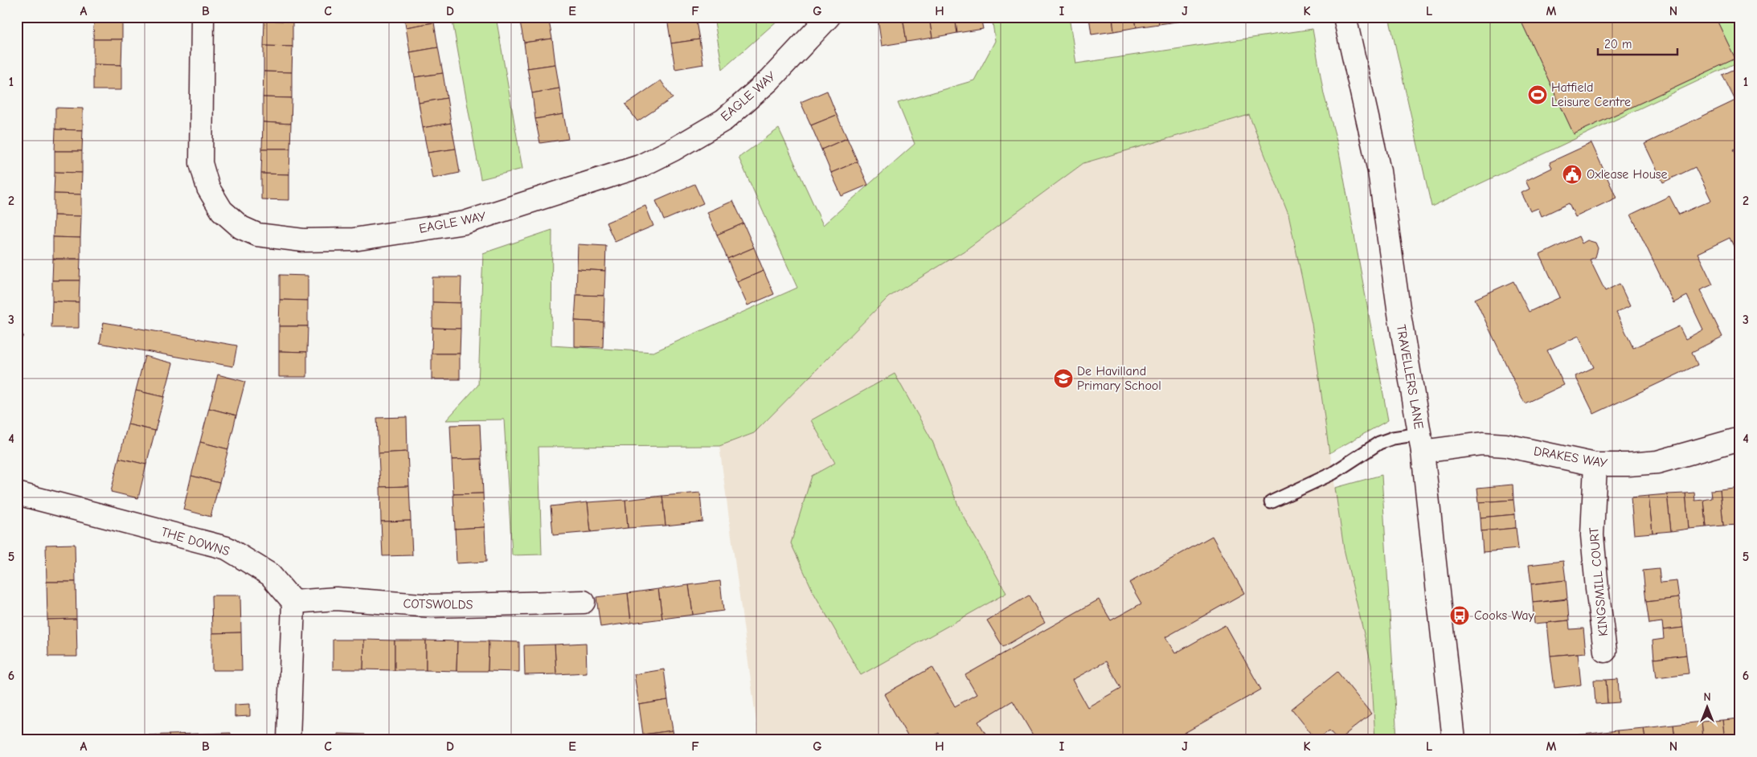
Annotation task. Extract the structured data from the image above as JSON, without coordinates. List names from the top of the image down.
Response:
{
  "streets": {
    "street": [
      "EAGLE WAY",
      "TRAVELLERS LANE",
      "DRAKES WAY",
      "THE DOWNS",
      "KINGSMILL COURT",
      "COTSWOLDS"
    ]
  },
  "crossings": [
    ["TRAVELLERS LANE", "DRAKES WAY"],
    ["DRAKES WAY", "KINGSMILL COURT"],
    ["THE DOWNS", "COTSWOLDS"]
  ],
  "places": {
    "sports": ["Hatfield Leisure Centre"],
    "public building": ["Oxlease House"],
    "school or university": ["De Havilland Primary School"],
    "bus stop": ["Cooks Way"]
  },
  "scale_bar": "20 m",
  "north": "top",
  "grid": {
    "columns": [
      "A",
      "B",
      "C",
      "D",
      "E",
      "F",
      "G",
      "H",
      "I",
      "J",
      "K",
      "L",
      "M",
      "N"
    ],
    "rows": [
      "1",
      "2",
      "3",
      "4",
      "5",
      "6"
    ]
  }
}
